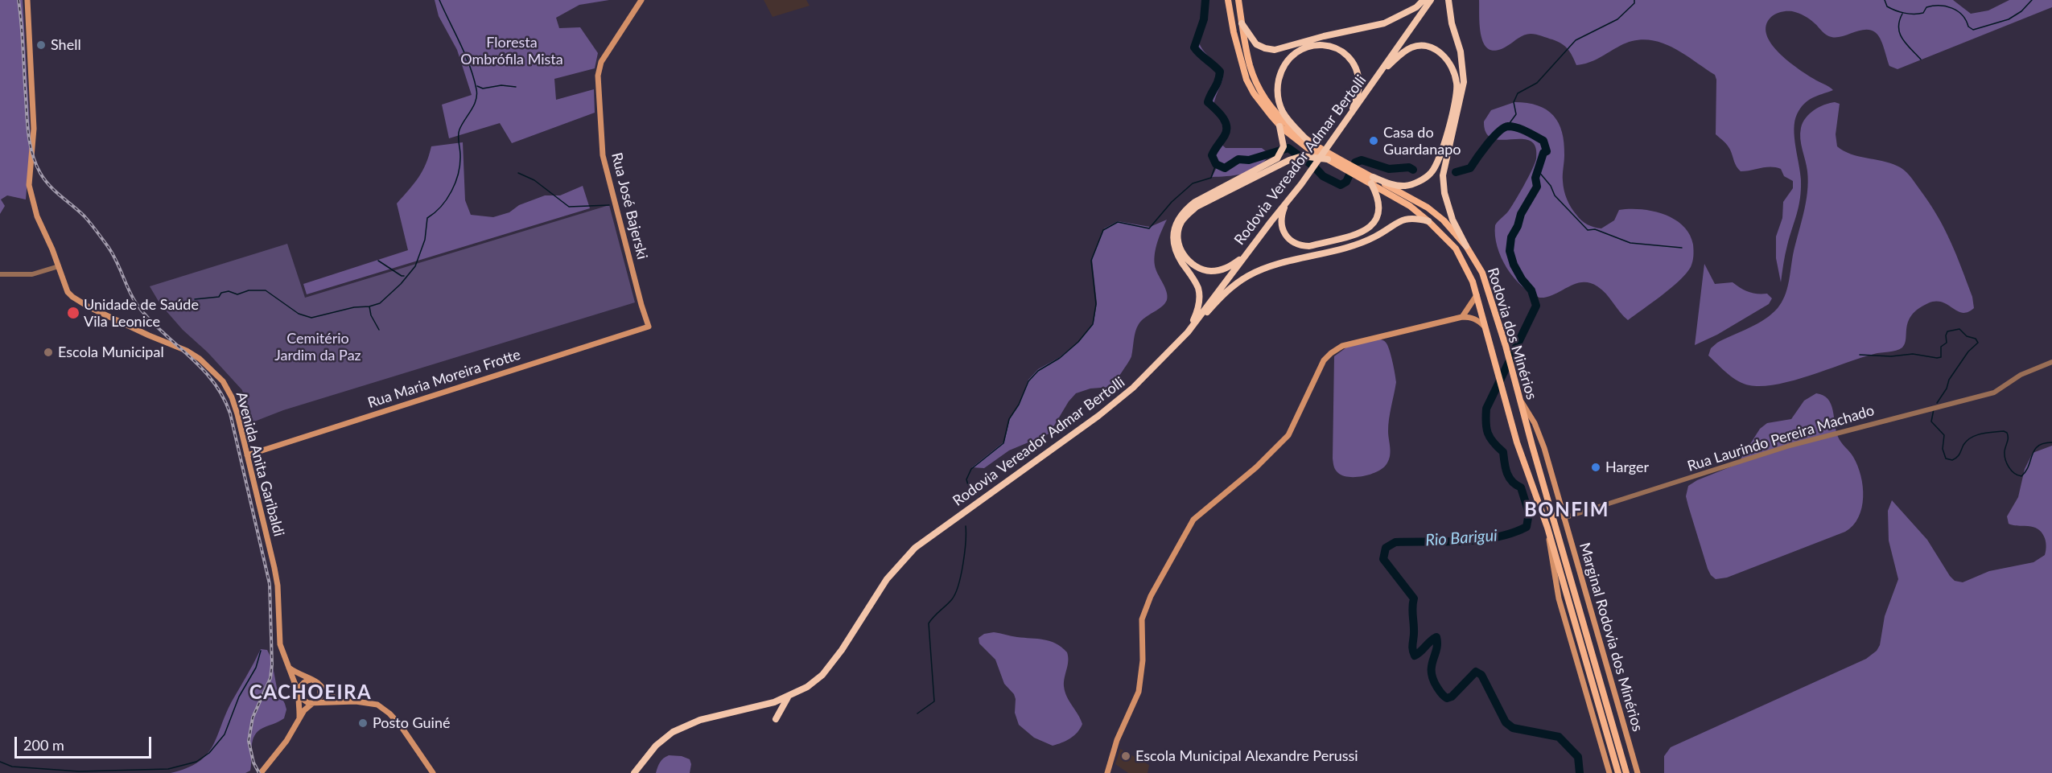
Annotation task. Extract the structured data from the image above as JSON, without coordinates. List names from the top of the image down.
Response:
{
  "streets": {
    "highway": ["Rodovia Vereador Admar Bertolli"],
    "main road": [
      "Rua José Bajerski",
      "Rodovia dos Minérios",
      "Rua Maria Moreira Frotte",
      "Avenida Anita Garibaldi",
      "Marginal Rodovia dos Minérios"
    ],
    "street": ["Rua Laurindo Pereira Machado"]
  },
  "crossings": [
    ["Rua José Bajerski", "Rua Maria Moreira Frotte"],
    ["Rodovia dos Minérios", "Marginal Rodovia dos Minérios"],
    ["Rua Maria Moreira Frotte", "Avenida Anita Garibaldi"],
    ["Rua Laurindo Pereira Machado", "Marginal Rodovia dos Minérios"]
  ],
  "districts": ["BONFIM", "CACHOEIRA"],
  "water": ["Rio Barigui"],
  "parks": ["Floresta Ombrófila Mista", "Cemitério Jardim da Paz"],
  "places": [
    "Shell",
    "Casa do Guardanapo",
    "Unidade de Saúde Vila Leonice",
    "Escola Municipal",
    "Harger",
    "Posto Guiné",
    "Escola Municipal Alexandre Perussi"
  ],
  "scale_bar": "200 m"
}
